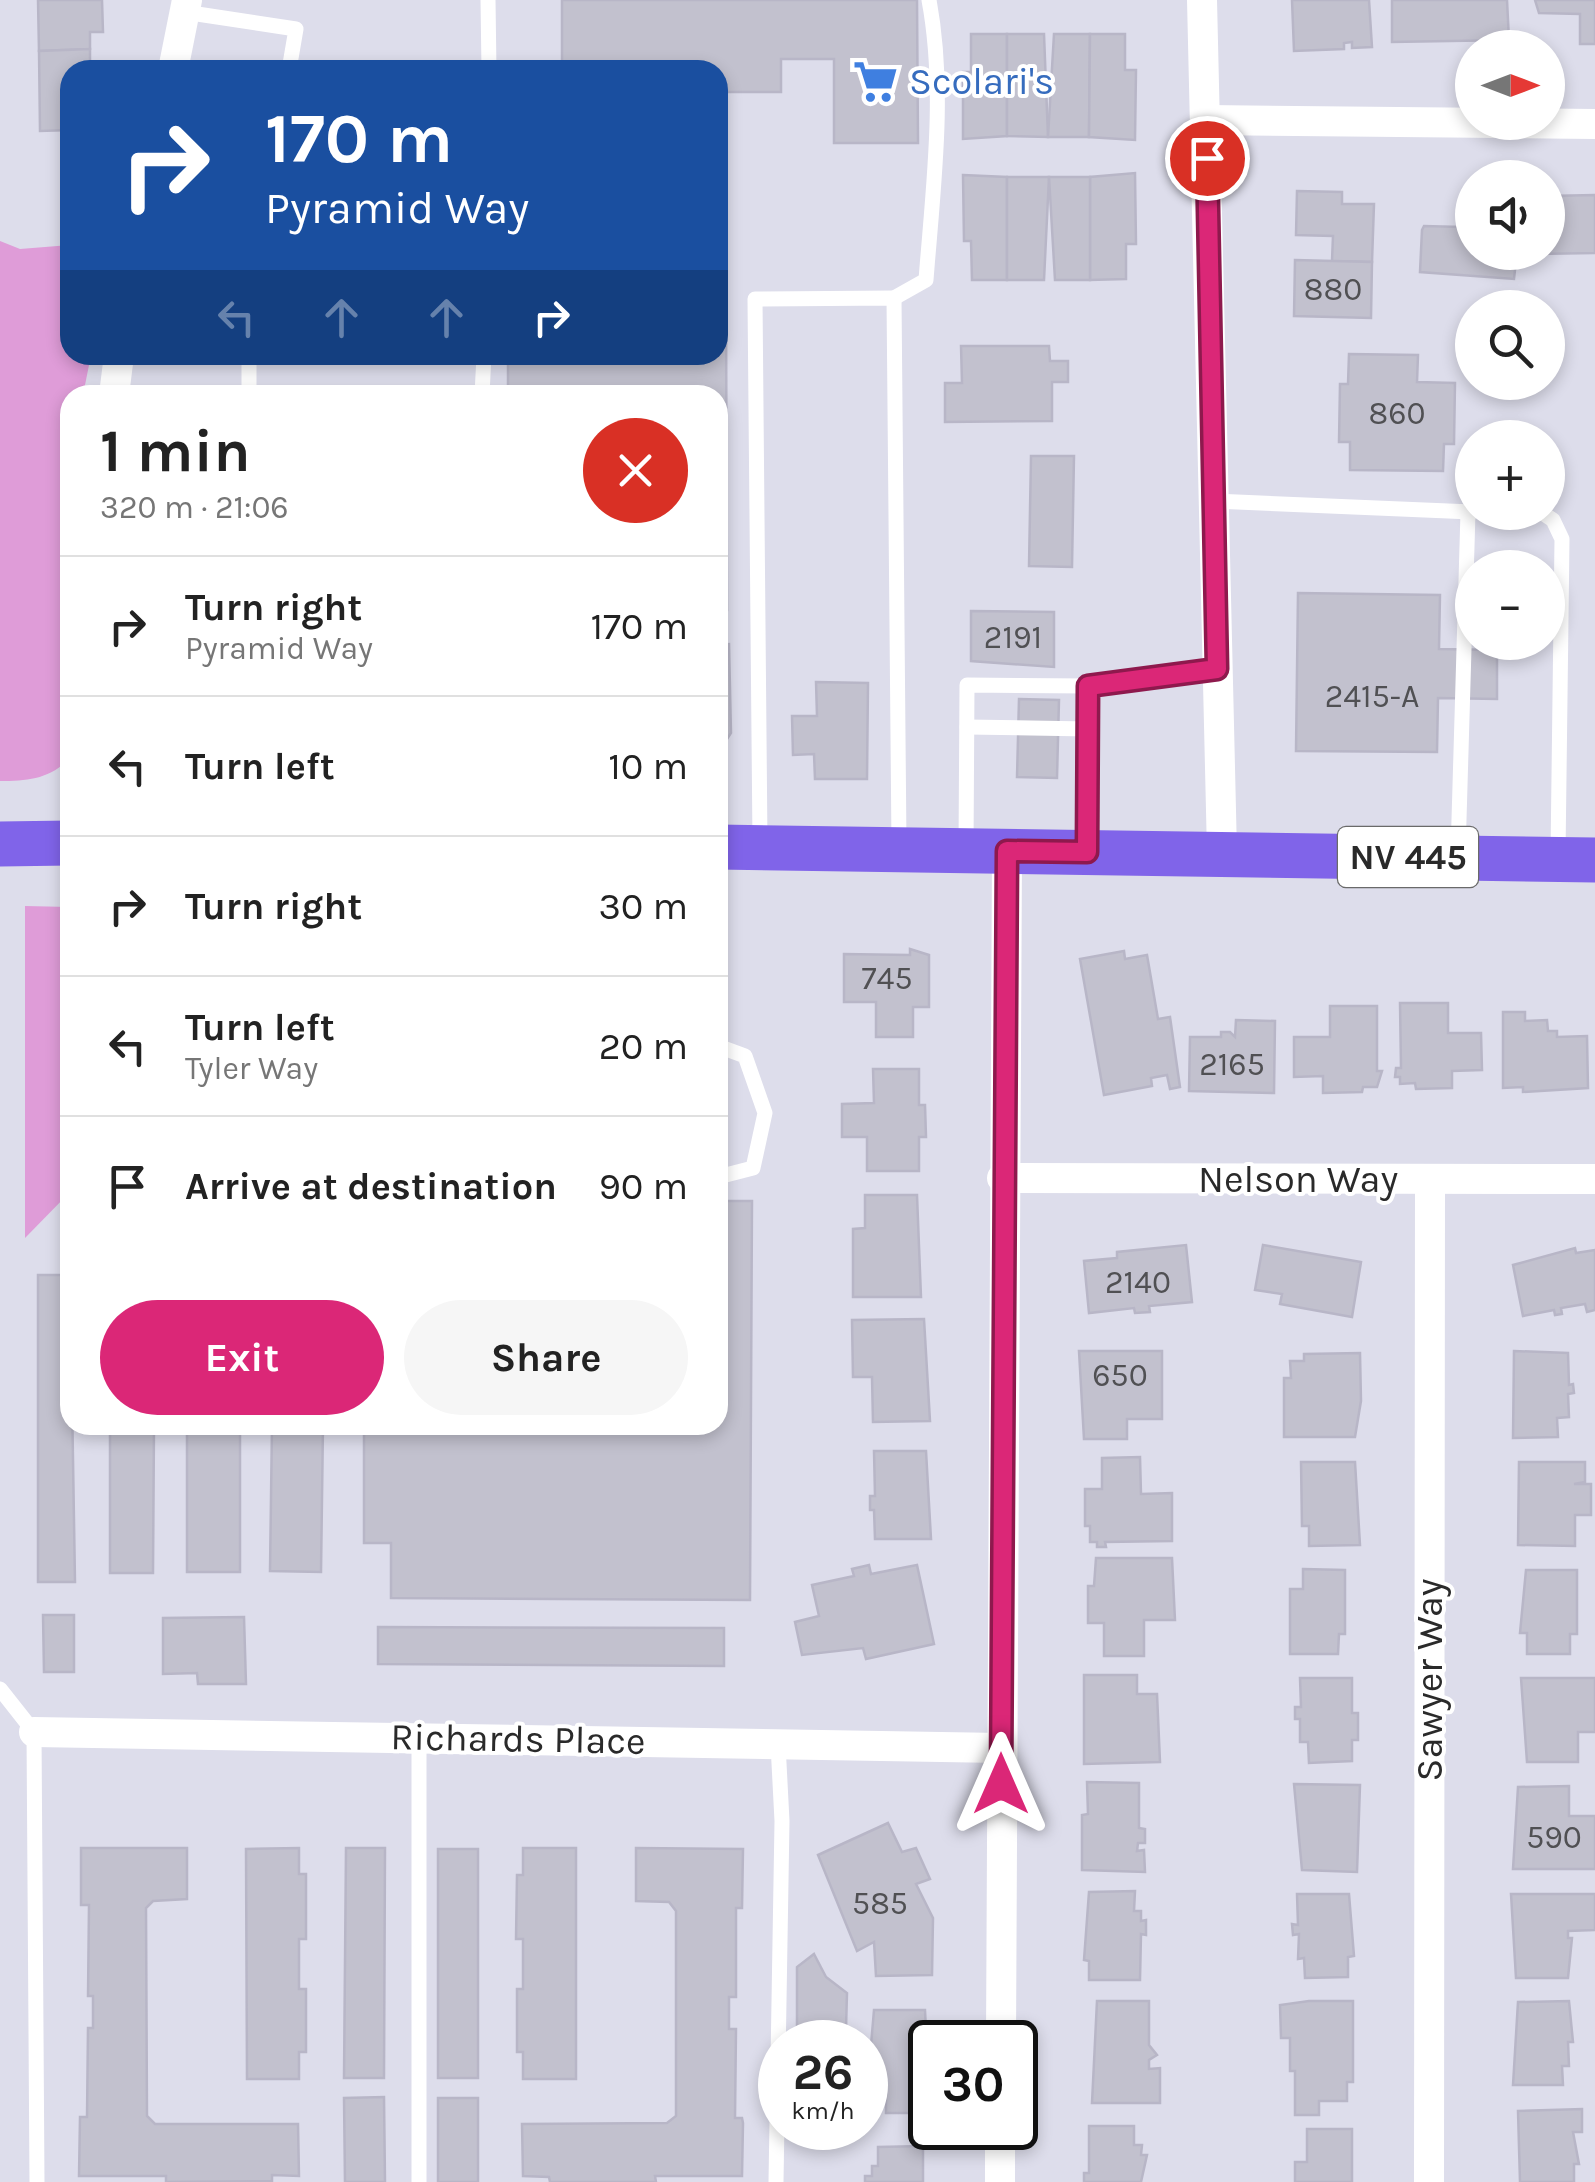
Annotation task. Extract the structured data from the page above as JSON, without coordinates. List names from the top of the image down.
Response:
{
  "streets": {
    "main road": ["NV 445"],
    "street": ["Nelson Way", "Sawyer Way", "Richards Place"]
  },
  "crossings": [
    ["Nelson Way", "Sawyer Way"]
  ],
  "places": {
    "supermarket": ["Scolari's"]
  },
  "house_numbers": [
    "880",
    "860",
    "2191",
    "2415-A",
    "745",
    "2165",
    "2140",
    "650",
    "590",
    "585"
  ],
  "north": "right",
  "page": {
    "map_buttons": ["+", "−"],
    "turn": ["170 m", "Pyramid Way"],
    "heading": ["1 min", "320 m · 21:06"],
    "list": [
      {
        "name": "Turn right",
        "note": "Pyramid Way",
        "value": "170 m"
      },
      {
        "name": "Turn left",
        "value": "10 m"
      },
      {
        "name": "Turn right",
        "value": "30 m"
      },
      {
        "name": "Turn left",
        "note": "Tyler Way",
        "value": "20 m"
      },
      {
        "name": "Arrive at destination",
        "value": "90 m"
      }
    ],
    "buttons": ["Exit", "Share"],
    "speed": "26 km/h",
    "limit": "30"
  }
}
